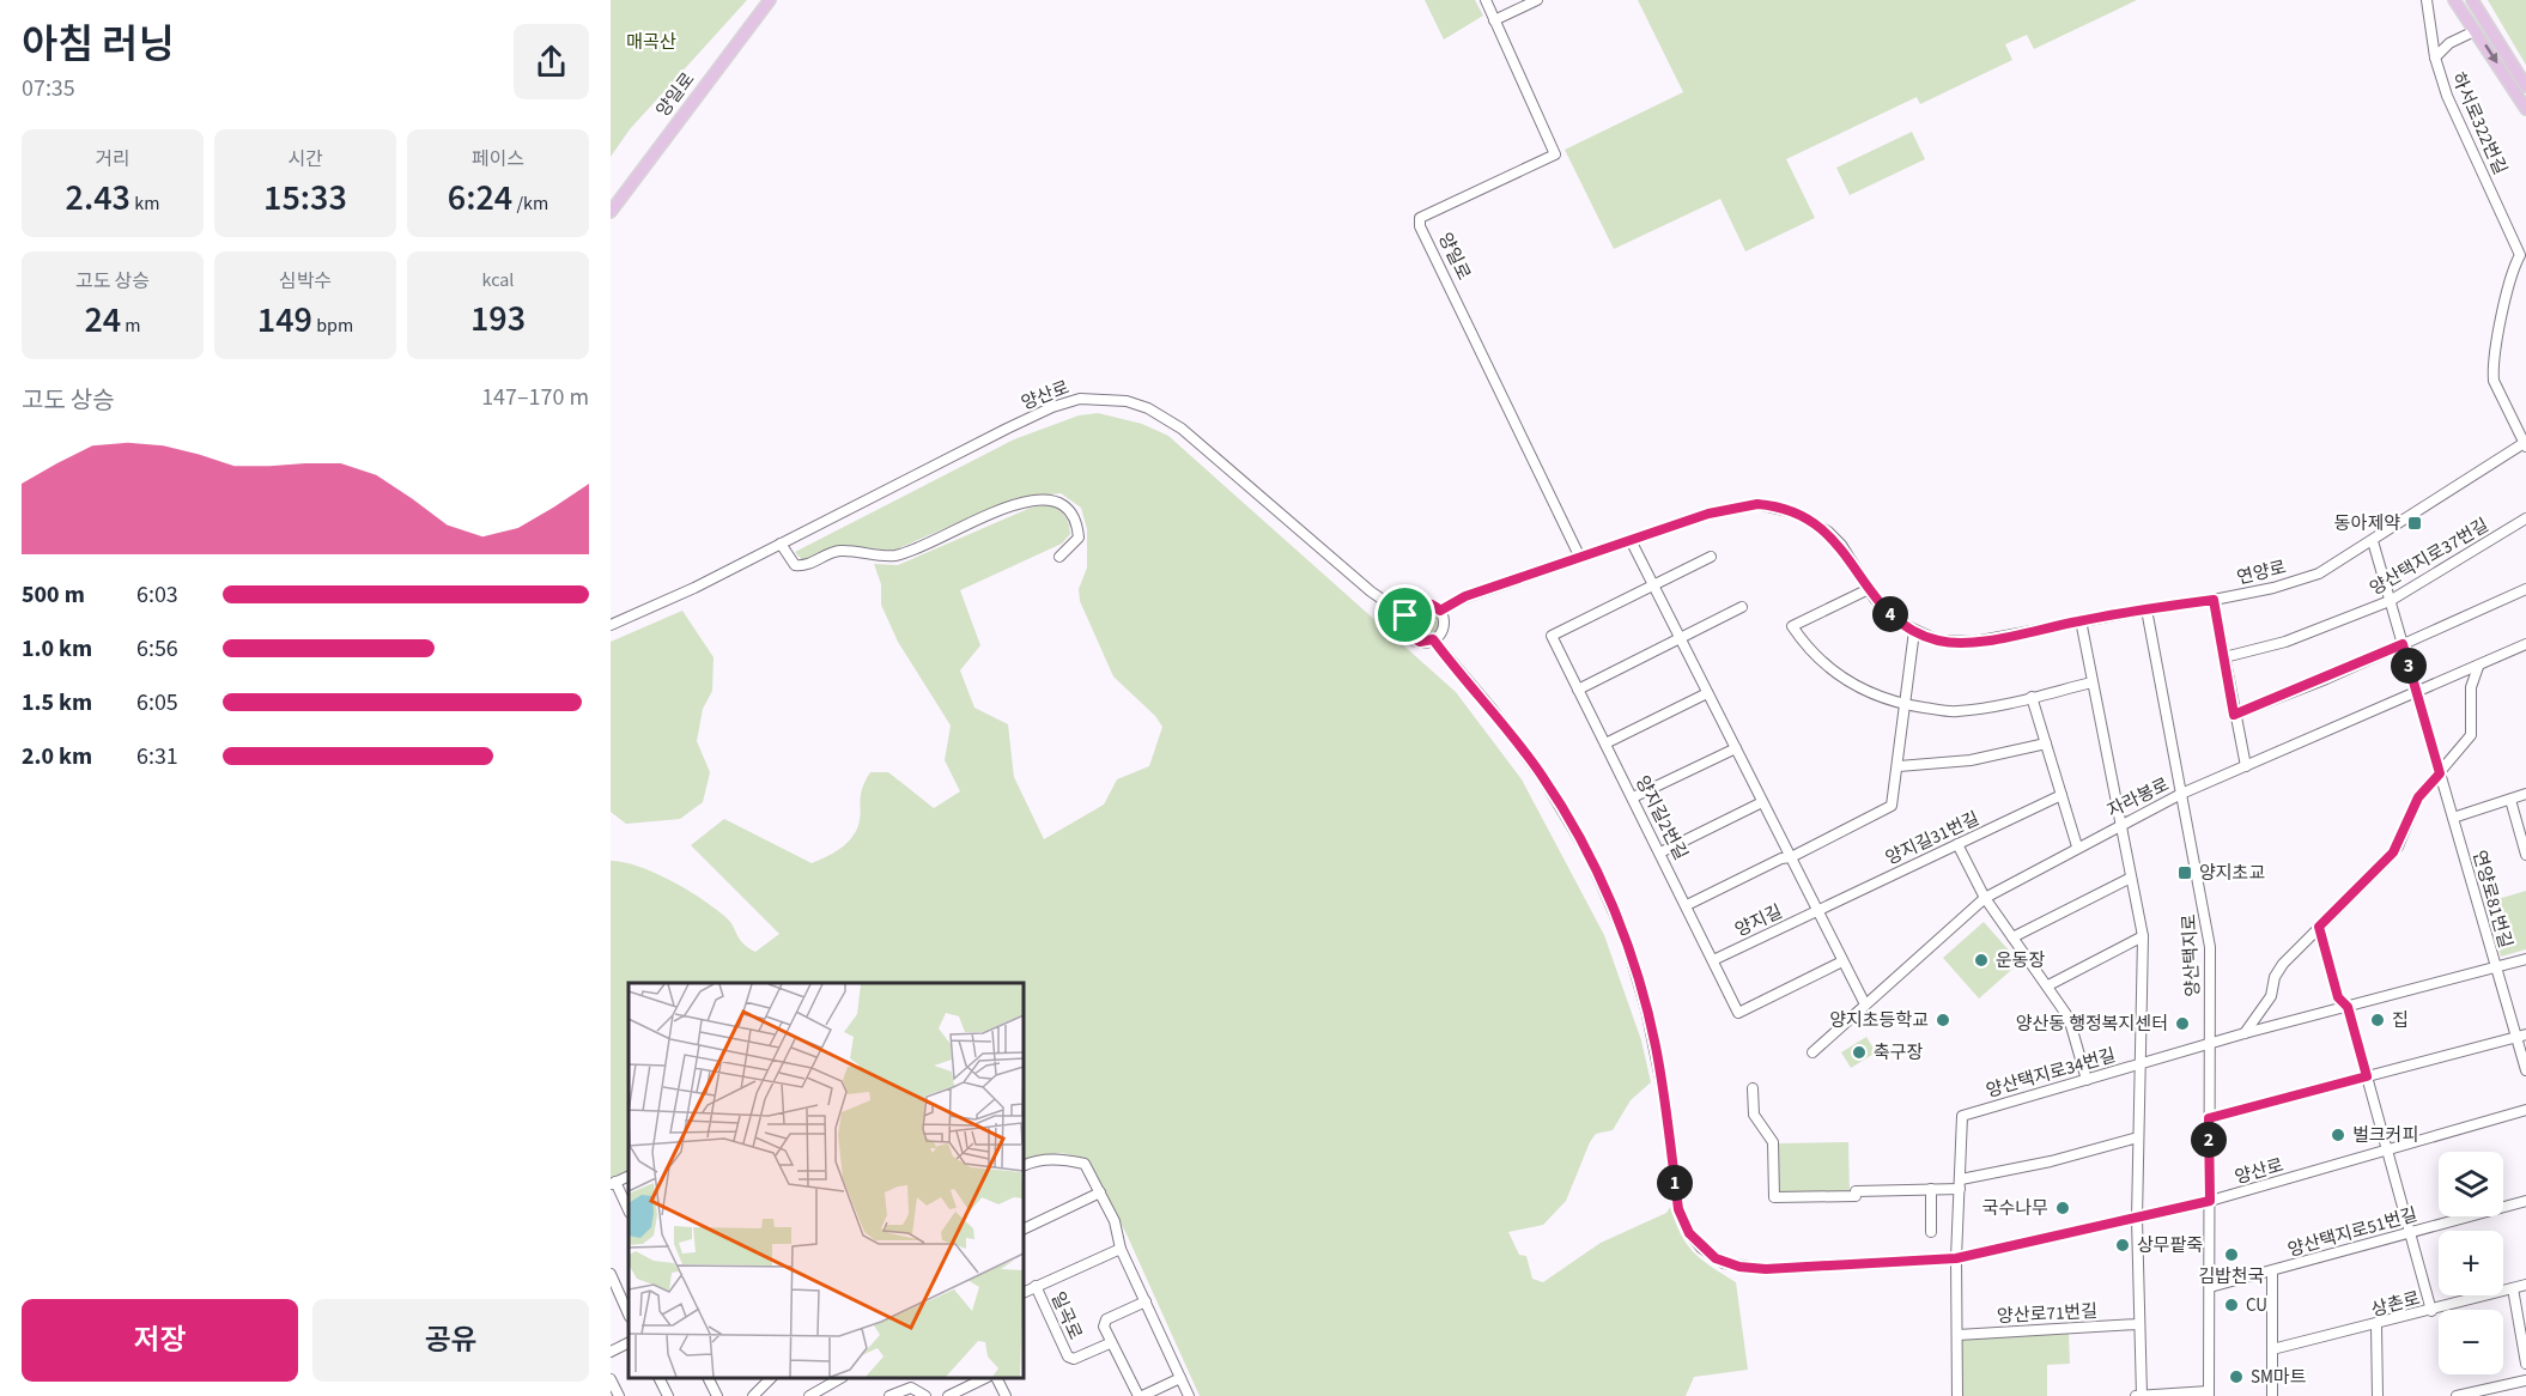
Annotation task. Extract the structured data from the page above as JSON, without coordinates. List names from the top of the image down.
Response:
{
  "streets": {
    "main road": ["양일로"],
    "street": [
      "하서로322번길",
      "양산로",
      "양산택지로37번길",
      "연양로",
      "자라봉로",
      "양지길2번길",
      "양지길31번길",
      "연양로81번길",
      "양지길",
      "양산택지로",
      "양산택지로34번길",
      "양산택지로51번길",
      "상촌로",
      "양산로71번길",
      "일곡로"
    ]
  },
  "crossings": [
    ["양일로", "연양로"],
    ["하서로322번길", "연양로"],
    ["양산로", "연양로"],
    ["양산로", "양산택지로"],
    ["양산로", "양산택지로34번길"],
    ["양산택지로37번길", "연양로81번길"],
    ["연양로", "연양로81번길"],
    ["연양로", "양산택지로"],
    ["자라봉로", "연양로81번길"],
    ["자라봉로", "양산택지로"],
    ["양지길2번길", "양지길"],
    ["양지길31번길", "양지길"],
    ["연양로81번길", "양산택지로34번길"],
    ["양산택지로", "양산택지로34번길"],
    ["양산택지로", "양산택지로51번길"],
    ["양산택지로51번길", "상촌로"]
  ],
  "parks": ["매곡산"],
  "places": {
    "transit": ["동아제약", "양지초교"],
    "other": [
      "운동장",
      "양지초등학교",
      "집",
      "양산동 행정복지센터",
      "축구장",
      "벌크커피",
      "국수나무",
      "상무팥죽",
      "김밥천국",
      "CU",
      "SM마트"
    ]
  },
  "page": {
    "heading": ["아침 러닝", "07:35"],
    "stats": [
      ["거리", "2.43 km"],
      ["시간", "15:33"],
      ["페이스", "6:24 /km"],
      ["고도 상승", "24 m"],
      ["심박수", "149 bpm"],
      ["kcal", "193"]
    ],
    "chart": ["고도 상승", "147–170 m"],
    "list": [
      {
        "name": "500 m",
        "note": "6:03"
      },
      {
        "name": "1.0 km",
        "note": "6:56"
      },
      {
        "name": "1.5 km",
        "note": "6:05"
      },
      {
        "name": "2.0 km",
        "note": "6:31"
      }
    ],
    "pins": [
      "4",
      "3",
      "2",
      "1"
    ],
    "map_buttons": ["+", "−"],
    "buttons": ["저장", "공유"]
  }
}
